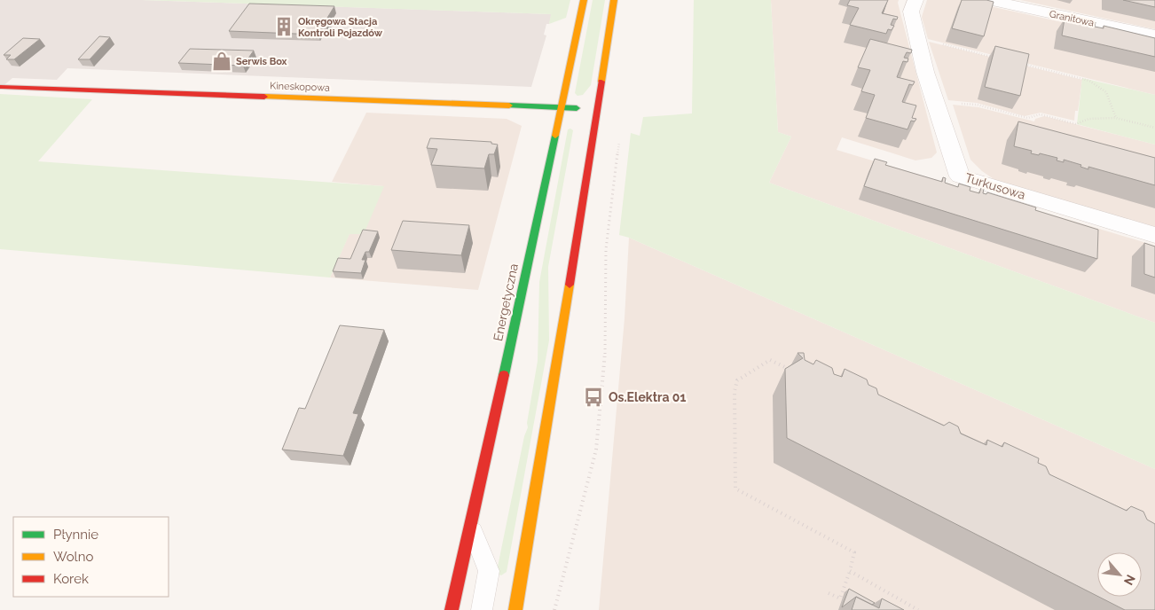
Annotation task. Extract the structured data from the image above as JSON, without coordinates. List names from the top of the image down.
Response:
{
  "streets": {
    "street": [
      "Granitowa",
      "Kineskopowa",
      "Turkusowa",
      "Energetyczna"
    ]
  },
  "crossings": [
    ["Kineskopowa", "Energetyczna"]
  ],
  "places": {
    "building": ["Okręgowa Stacja Kontroli Pojazdów"],
    "shop": ["Serwis Box"],
    "bus stop": ["Os.Elektra 01"]
  },
  "legend": ["Płynnie", "Wolno", "Korek"],
  "north": "bottom right"
}
